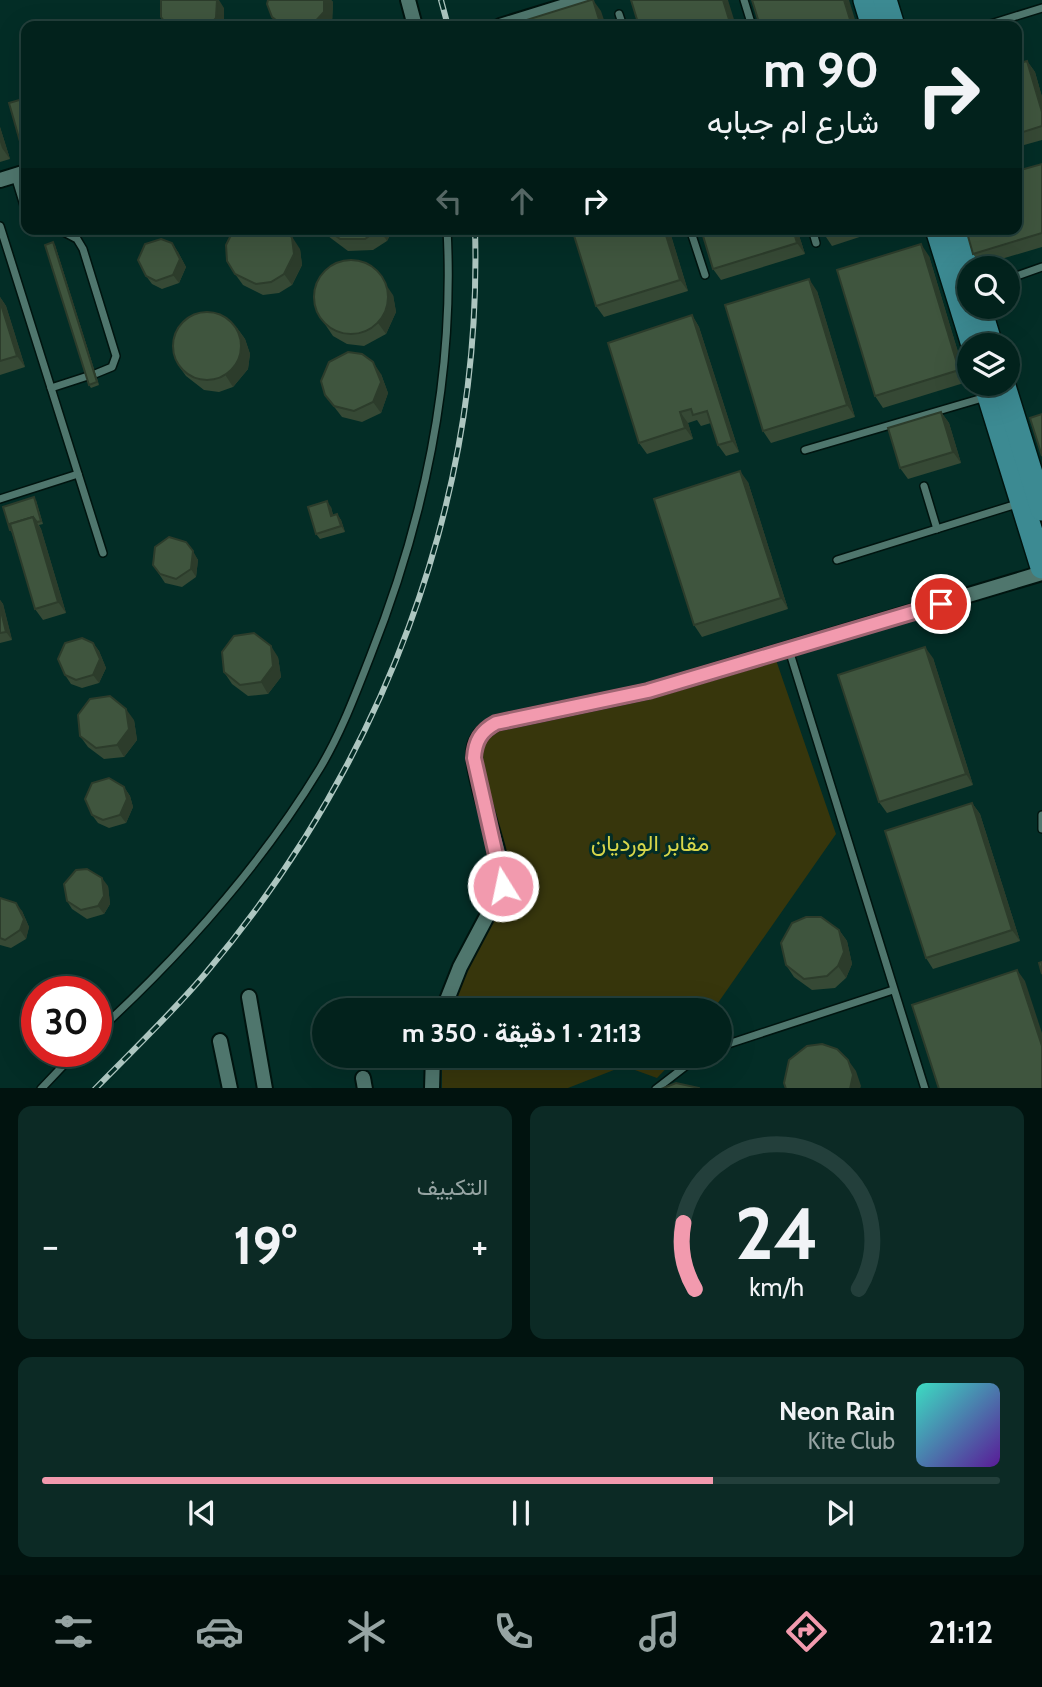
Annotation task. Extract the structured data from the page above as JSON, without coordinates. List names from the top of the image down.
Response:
{
  "parks": ["مقابر الورديان"],
  "page": {
    "turn": ["90 m", "شارع ام جبابه"],
    "limit": "30",
    "trip": "21:13 · 1 دقيقة · 350 m",
    "tile": "التكييف",
    "heat": ["−", "19°", "+"],
    "song": ["Neon Rain", "Kite Club"],
    "tabs": "21:12",
    "gauge": ["24", "km/h"]
  }
}
